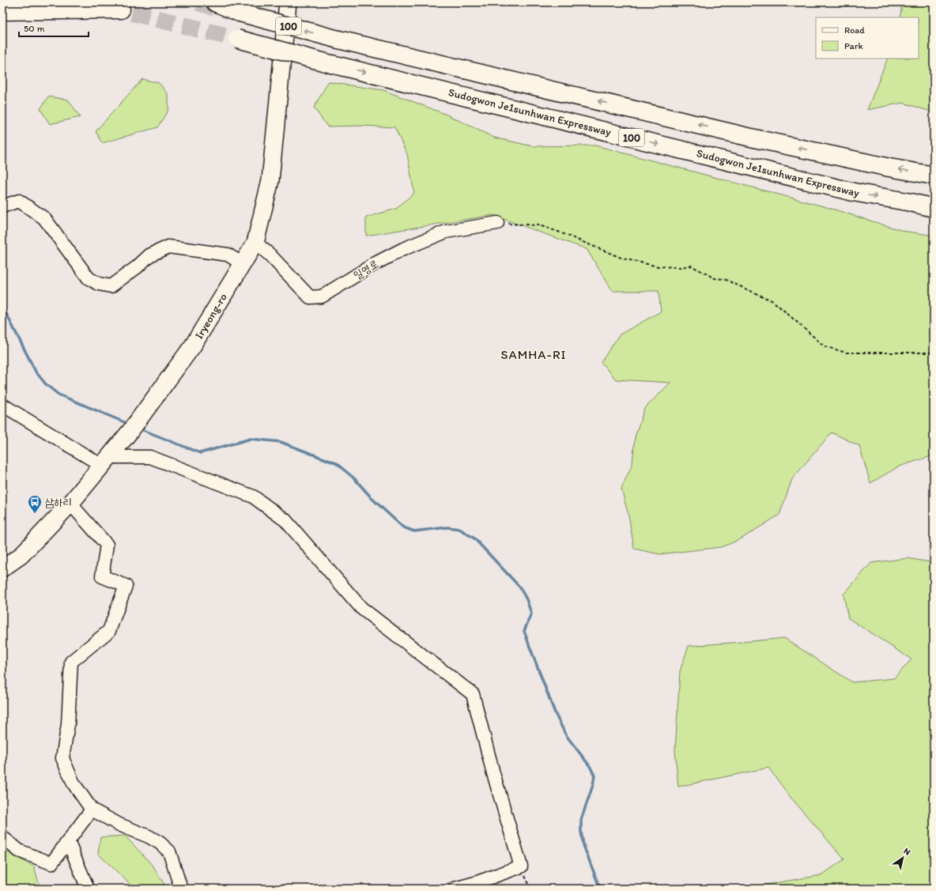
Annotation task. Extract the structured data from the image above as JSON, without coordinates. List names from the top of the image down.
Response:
{
  "streets": {
    "highway": ["100", "Sudogwon Je1sunhwan Expressway"],
    "main road": ["Iryeong-ro"],
    "street": ["일영로"]
  },
  "crossings": [
    ["일영로", "Iryeong-ro"]
  ],
  "districts": ["SAMHA-RI"],
  "places": {
    "bus stop": ["삼하리"]
  },
  "legend": ["Road", "Park"],
  "scale_bar": "50 m",
  "north": "top right"
}
